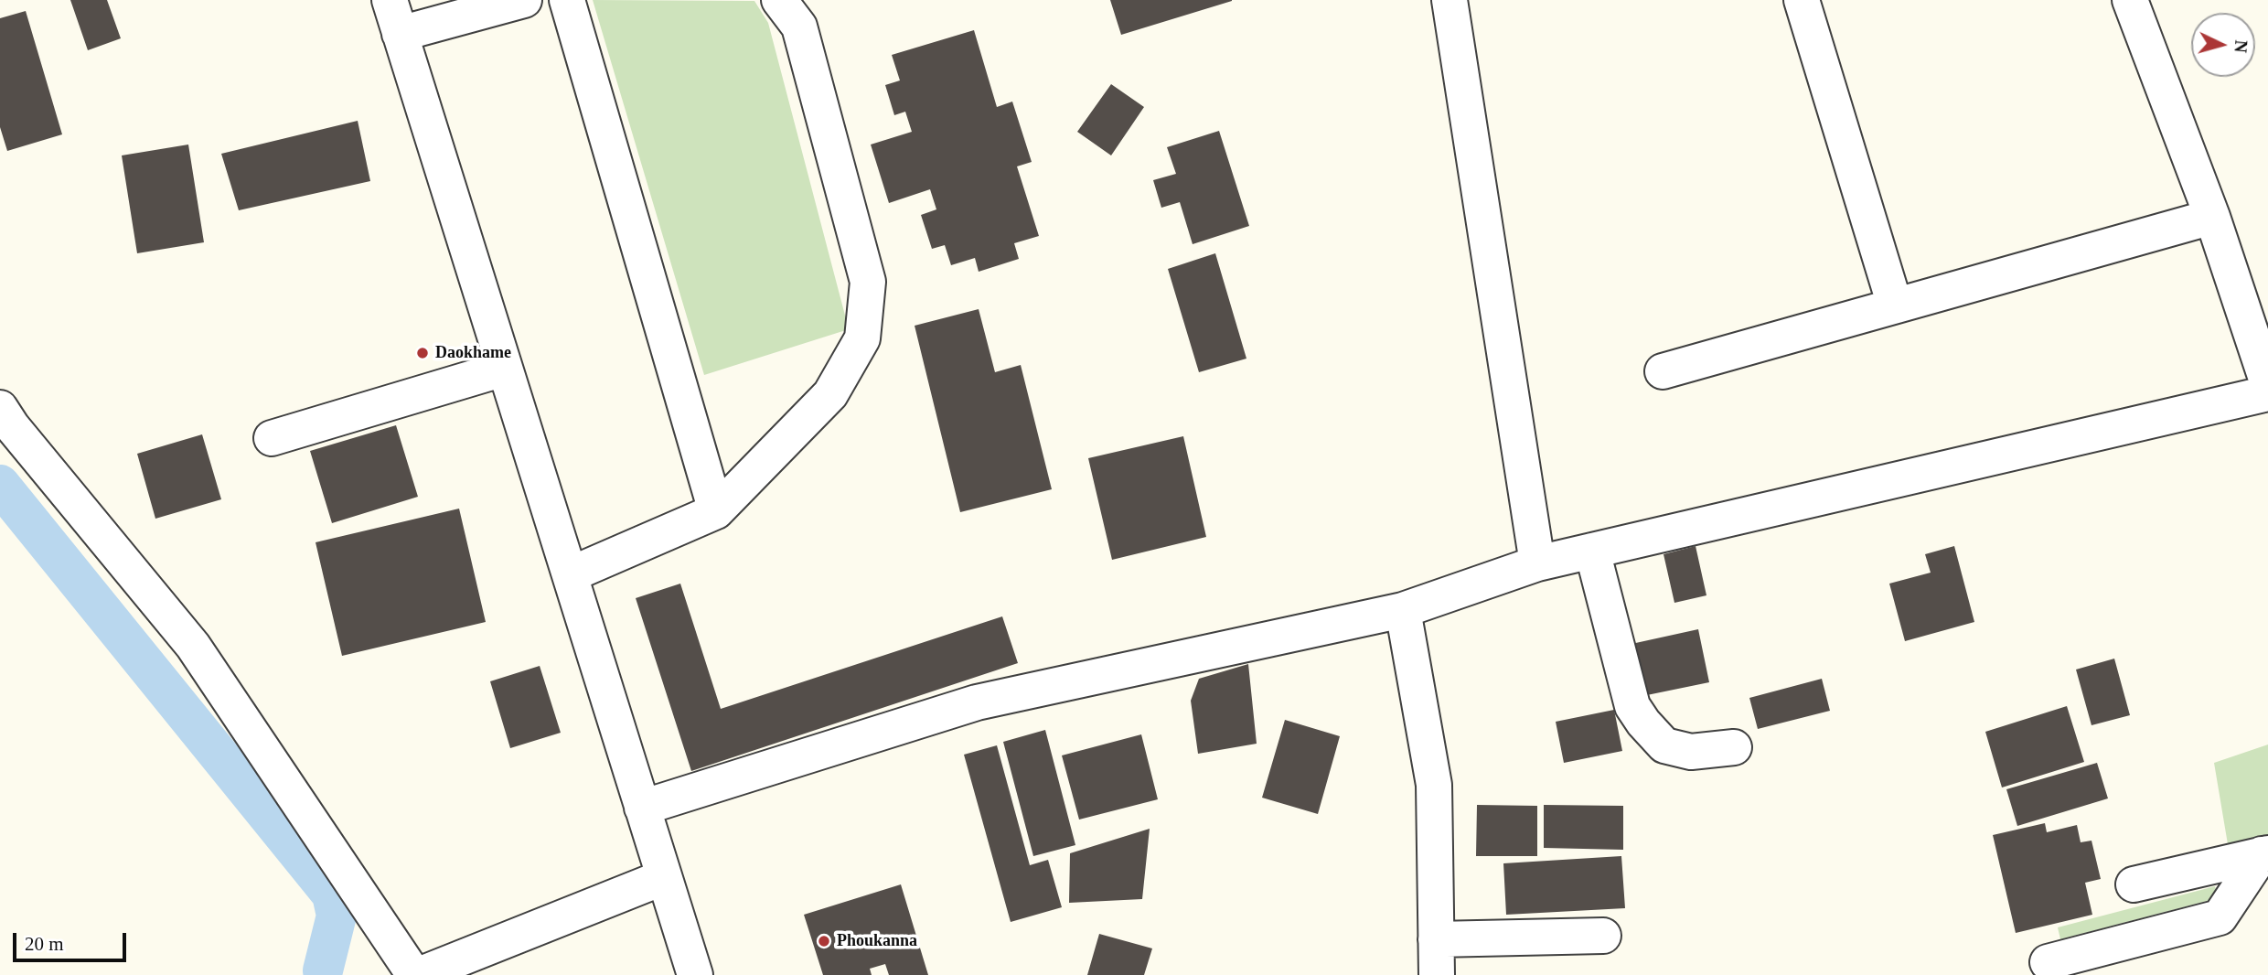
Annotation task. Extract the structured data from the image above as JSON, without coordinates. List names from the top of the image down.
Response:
{
  "places": ["Daokhame", "Phoukanna"],
  "scale_bar": "20 m",
  "north": "right"
}
